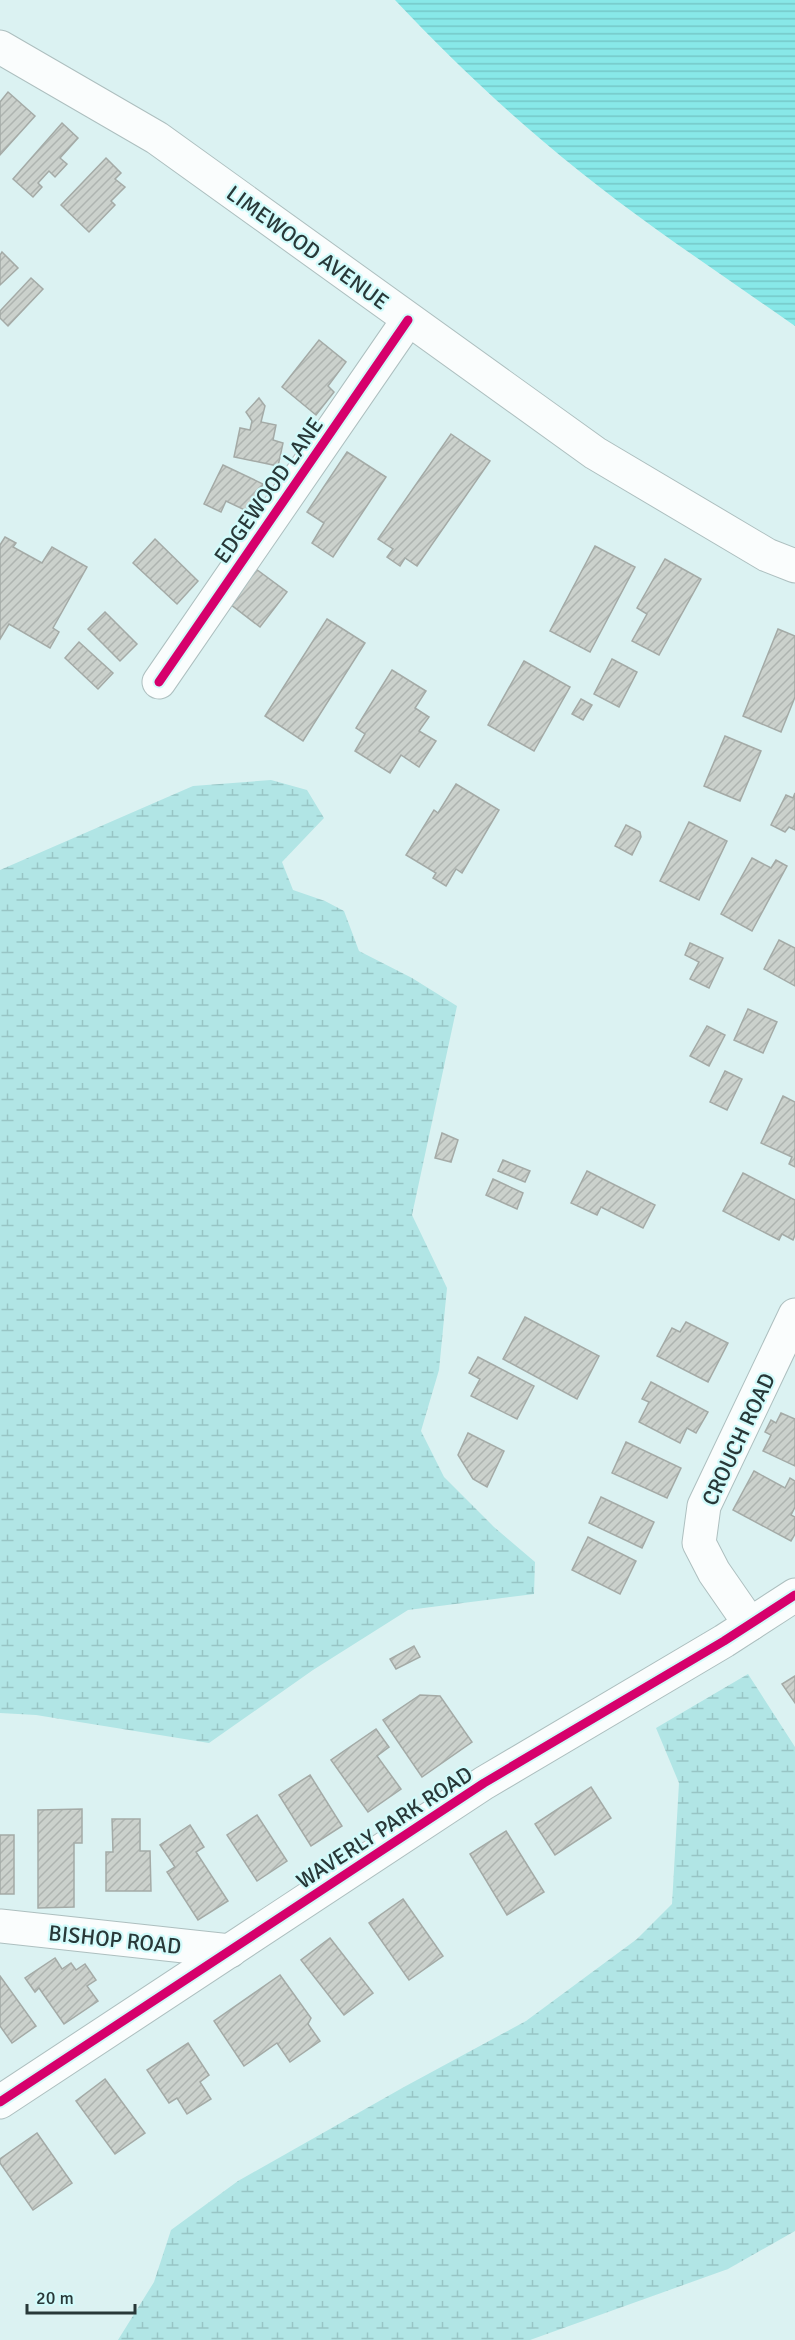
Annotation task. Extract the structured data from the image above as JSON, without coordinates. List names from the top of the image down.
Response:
{
  "streets": {
    "street": [
      "LIMEWOOD AVENUE",
      "EDGEWOOD LANE",
      "CROUCH ROAD",
      "WAVERLY PARK ROAD",
      "BISHOP ROAD"
    ]
  },
  "crossings": [
    ["LIMEWOOD AVENUE", "EDGEWOOD LANE"],
    ["CROUCH ROAD", "WAVERLY PARK ROAD"],
    ["WAVERLY PARK ROAD", "BISHOP ROAD"]
  ],
  "scale_bar": "20 m"
}
